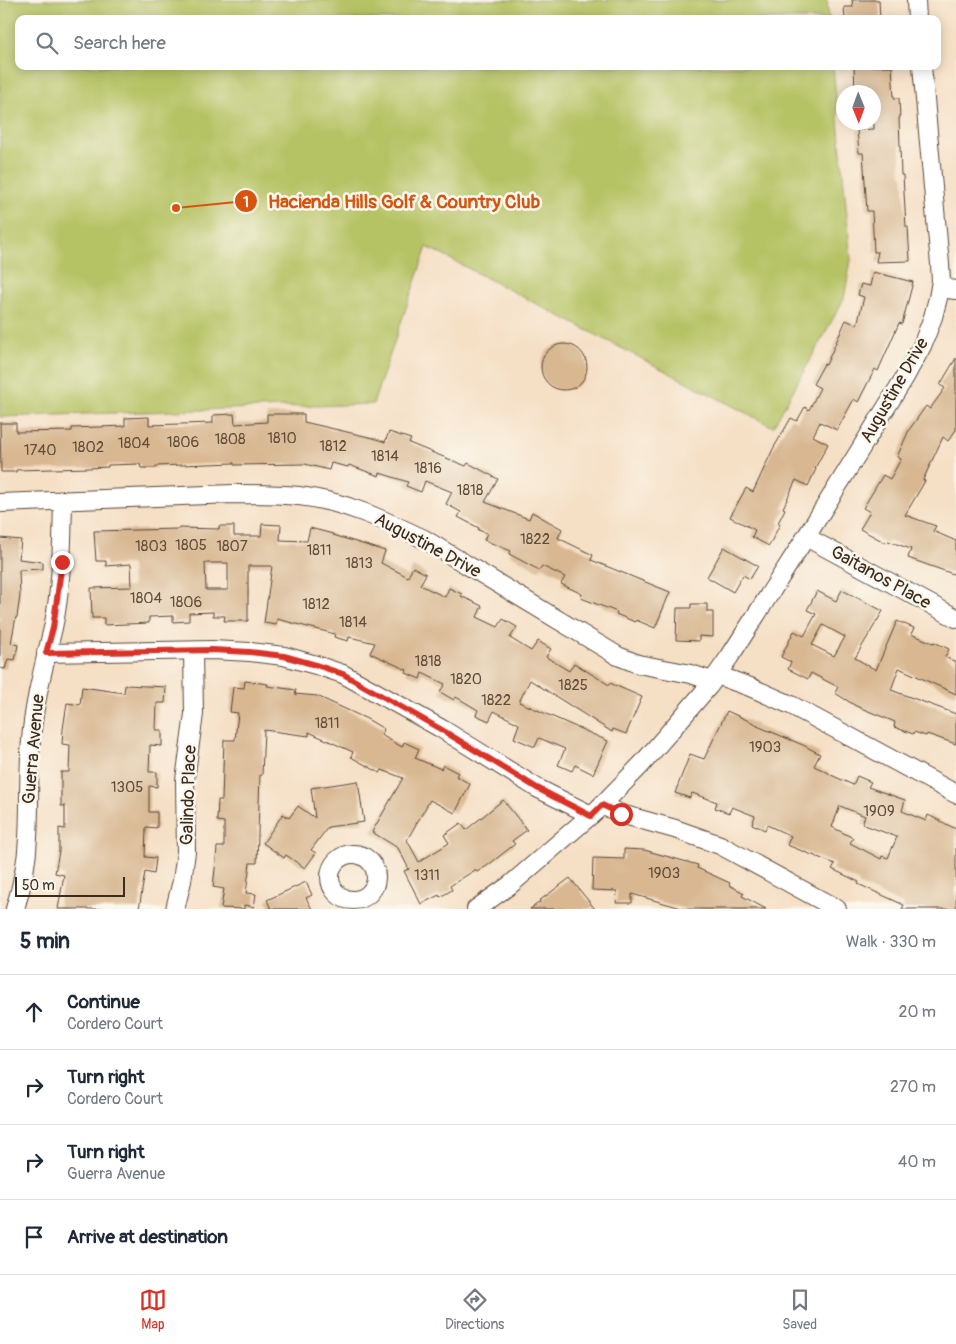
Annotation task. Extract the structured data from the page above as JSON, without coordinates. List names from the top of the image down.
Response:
{
  "streets": {
    "street": [
      "Augustine Drive",
      "Gaitanos Place",
      "Guerra Avenue",
      "Galindo Place"
    ]
  },
  "crossings": [
    ["Augustine Drive", "Gaitanos Place"],
    ["Augustine Drive", "Guerra Avenue"]
  ],
  "places": ["Hacienda Hills Golf & Country Club"],
  "house_numbers": [
    "1810",
    "1808",
    "1806",
    "1804",
    "1812",
    "1802",
    "1740",
    "1814",
    "1816",
    "1818",
    "1822",
    "1805",
    "1803",
    "1807",
    "1811",
    "1813",
    "1804",
    "1806",
    "1812",
    "1814",
    "1818",
    "1820",
    "1825",
    "1822",
    "1811",
    "1903",
    "1305",
    "1909",
    "1903",
    "1311"
  ],
  "scale_bar": "50 m",
  "north": "bottom",
  "page": {
    "search": "Search here",
    "scale": "50 m",
    "heading": ["5 min", "Walk · 330 m"],
    "list": [
      ["Continue", "Cordero Court", "20 m"],
      ["Turn right", "Cordero Court", "270 m"],
      ["Turn right", "Guerra Avenue", "40 m"],
      "Arrive at destination"
    ],
    "nav": ["Map", "Directions", "Saved"]
  }
}
